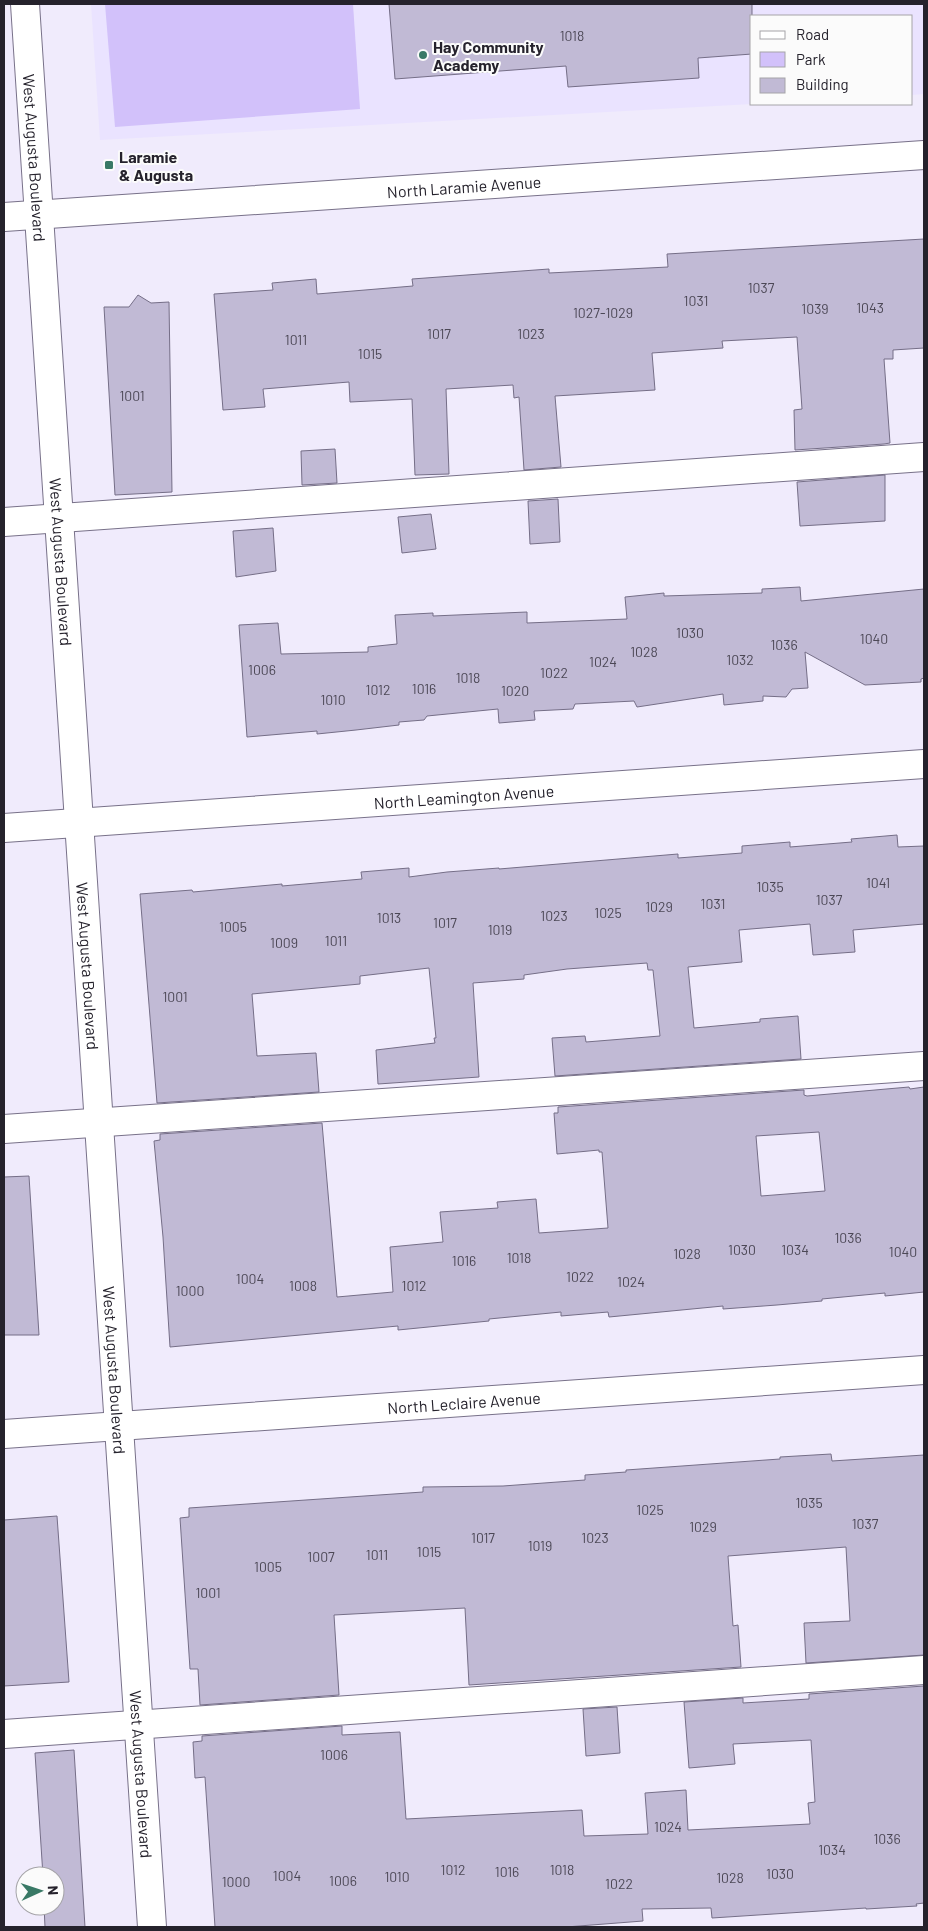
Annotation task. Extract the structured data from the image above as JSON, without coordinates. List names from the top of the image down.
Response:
{
  "streets": {
    "street": [
      "West Augusta Boulevard",
      "North Laramie Avenue",
      "North Leamington Avenue",
      "North Leclaire Avenue"
    ]
  },
  "crossings": [
    ["West Augusta Boulevard", "North Laramie Avenue"],
    ["West Augusta Boulevard", "North Leamington Avenue"],
    ["West Augusta Boulevard", "North Leclaire Avenue"]
  ],
  "places": {
    "other": ["Hay Community Academy"],
    "transit": ["Laramie & Augusta"]
  },
  "house_numbers": [
    "1018",
    "1037",
    "1031",
    "1043",
    "1039",
    "1027-1029",
    "1017",
    "1023",
    "1011",
    "1015",
    "1001",
    "1030",
    "1040",
    "1036",
    "1028",
    "1032",
    "1024",
    "1006",
    "1022",
    "1018",
    "1016",
    "1012",
    "1020",
    "1010",
    "1041",
    "1035",
    "1037",
    "1031",
    "1029",
    "1025",
    "1023",
    "1013",
    "1017",
    "1005",
    "1019",
    "1011",
    "1009",
    "1001",
    "1036",
    "1030",
    "1034",
    "1040",
    "1028",
    "1018",
    "1016",
    "1022",
    "1004",
    "1024",
    "1008",
    "1012",
    "1000",
    "1035",
    "1025",
    "1037",
    "1029",
    "1017",
    "1023",
    "1019",
    "1015",
    "1011",
    "1007",
    "1005",
    "1001",
    "1006",
    "1024",
    "1036",
    "1034",
    "1012",
    "1018",
    "1016",
    "1030",
    "1004",
    "1010",
    "1028",
    "1006",
    "1000",
    "1022"
  ],
  "legend": ["Road", "Park", "Building"],
  "north": "right"
}
